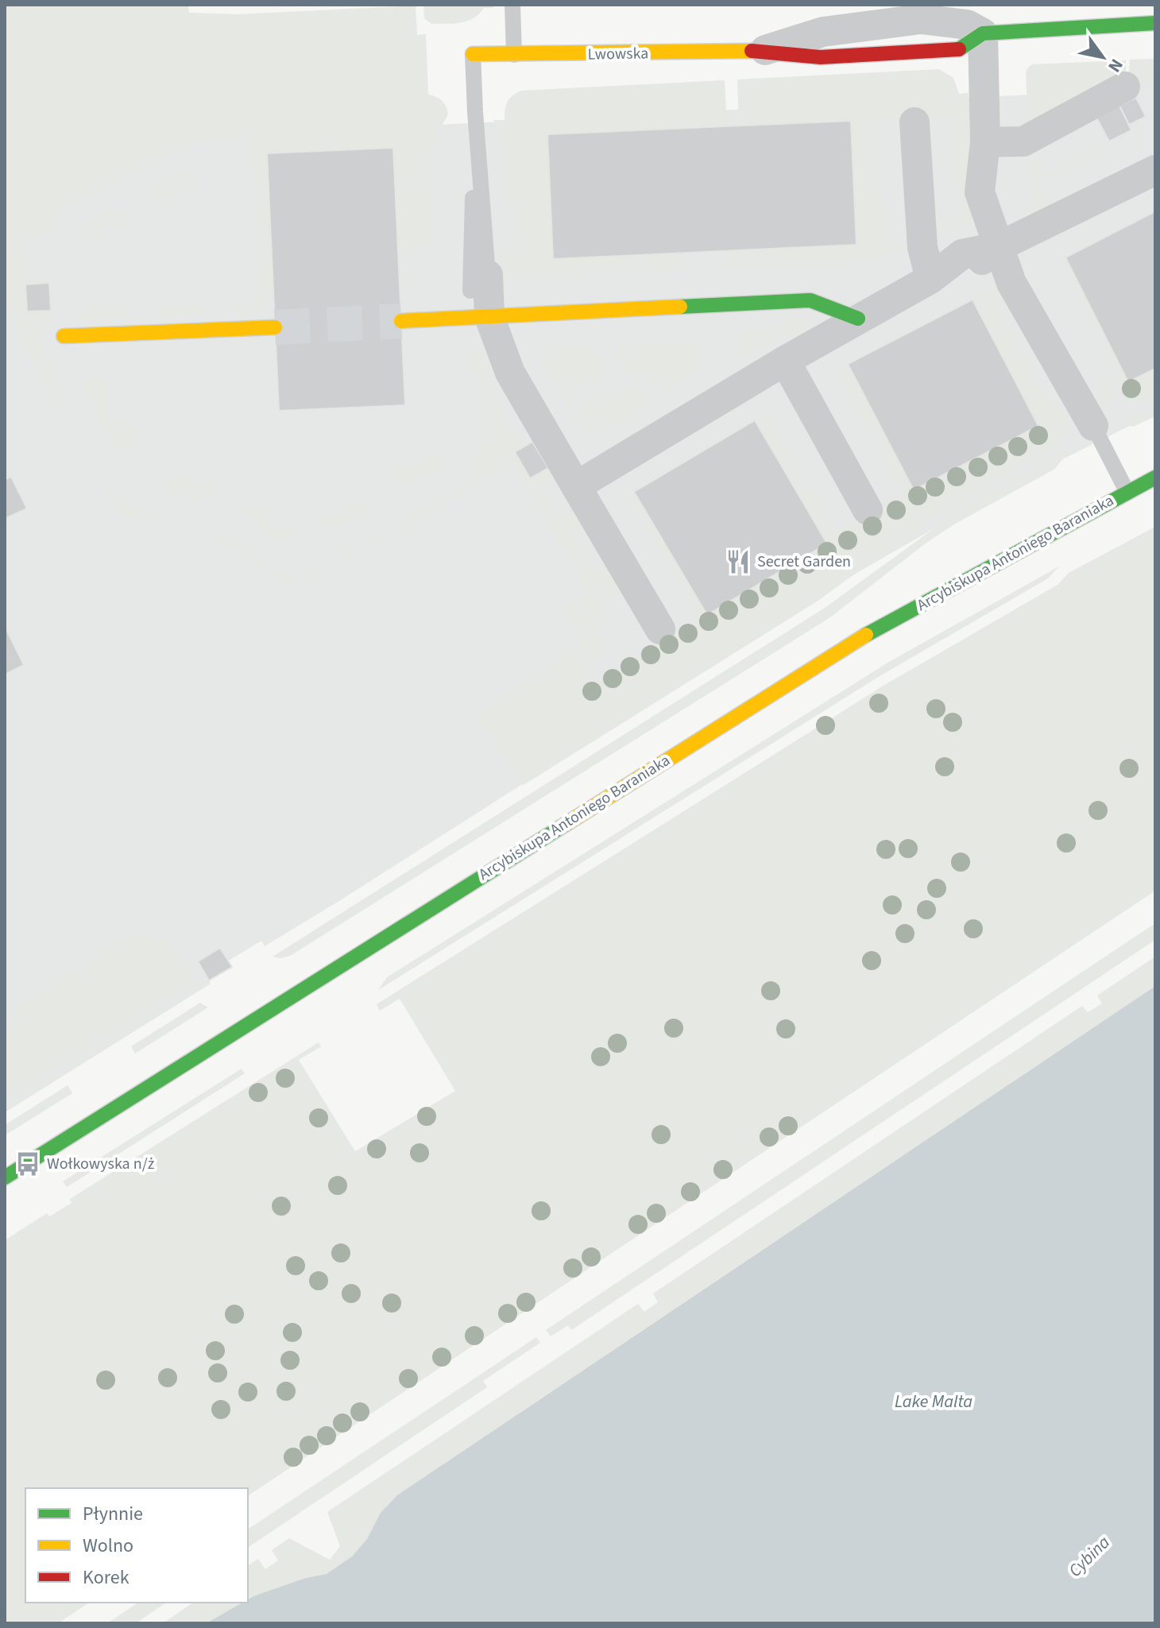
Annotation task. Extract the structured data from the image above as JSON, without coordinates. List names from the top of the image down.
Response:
{
  "streets": {
    "street": ["Lwowska", "Arcybiskupa Antoniego Baraniaka"]
  },
  "water": ["Lake Malta", "Cybina"],
  "places": {
    "restaurant": ["Secret Garden"],
    "bus stop": ["Wołkowyska n/ż"]
  },
  "legend": ["Płynnie", "Wolno", "Korek"],
  "north": "bottom right"
}
